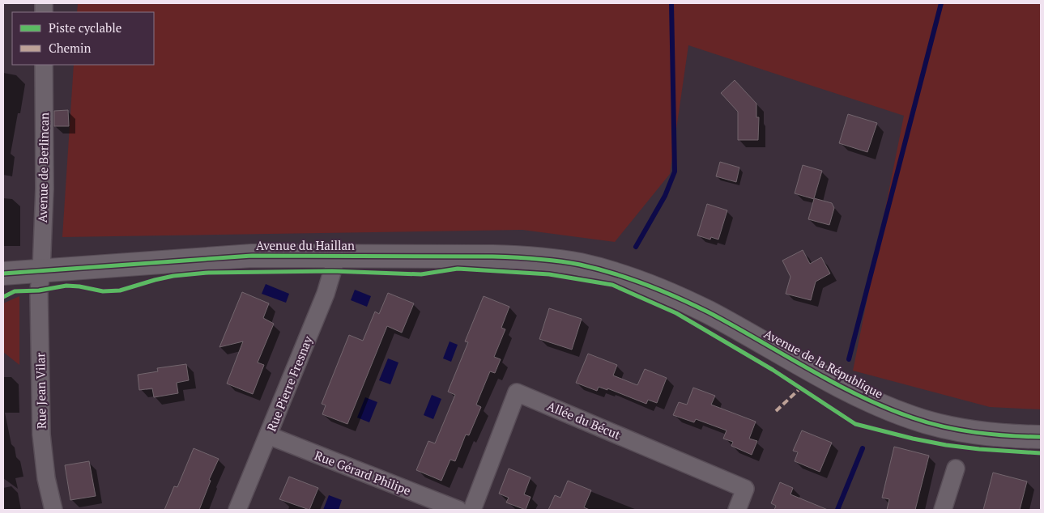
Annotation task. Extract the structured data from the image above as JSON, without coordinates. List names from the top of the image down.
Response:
{
  "streets": {
    "street": [
      "Avenue de Berlincan",
      "Avenue du Haillan",
      "Avenue de la République",
      "Rue Pierre Fresnay",
      "Rue Jean Vilar",
      "Allée du Bécut",
      "Rue Gérard Philipe"
    ]
  },
  "crossings": [
    ["Avenue de Berlincan", "Avenue du Haillan"],
    ["Avenue de Berlincan", "Rue Jean Vilar"],
    ["Avenue du Haillan", "Avenue de la République"],
    ["Avenue du Haillan", "Rue Pierre Fresnay"],
    ["Avenue du Haillan", "Rue Jean Vilar"],
    ["Rue Pierre Fresnay", "Rue Gérard Philipe"]
  ],
  "legend": ["Piste cyclable", "Chemin"]
}
